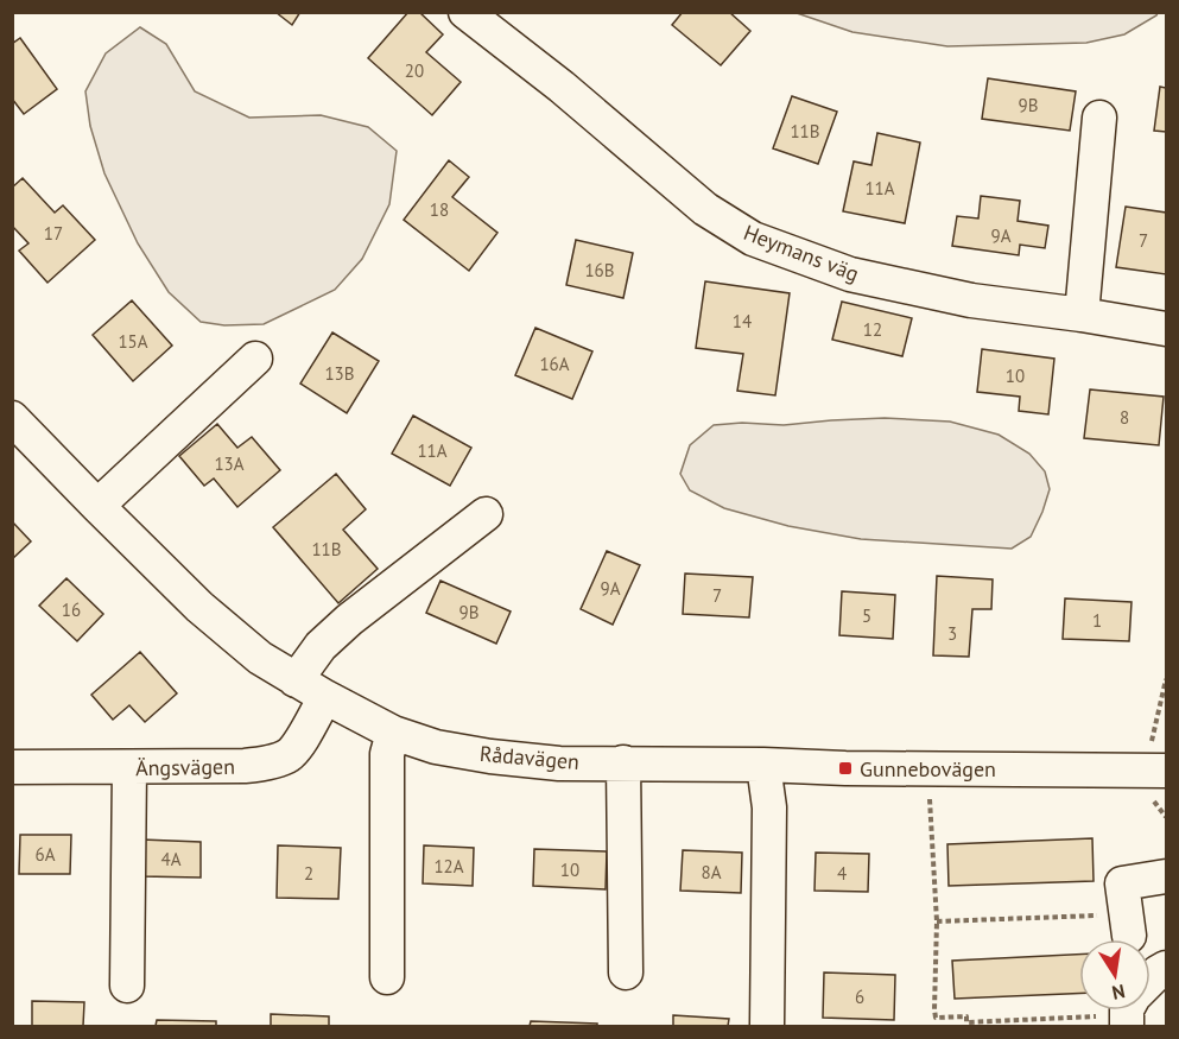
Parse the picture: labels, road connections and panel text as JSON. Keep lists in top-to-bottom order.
{
  "streets": {
    "street": ["Heymans väg", "Rådavägen", "Ängsvägen"]
  },
  "crossings": [
    ["Rådavägen", "Ängsvägen"]
  ],
  "places": {
    "transit": ["Gunnebovägen"]
  },
  "house_numbers": [
    "20",
    "9B",
    "11B",
    "11A",
    "18",
    "17",
    "9A",
    "7",
    "16B",
    "14",
    "12",
    "15A",
    "16A",
    "13B",
    "10",
    "8",
    "11A",
    "13A",
    "11B",
    "9A",
    "7",
    "16",
    "9B",
    "5",
    "1",
    "3",
    "6A",
    "4A",
    "12A",
    "10",
    "8A",
    "2",
    "4",
    "6"
  ],
  "north": "bottom"
}
